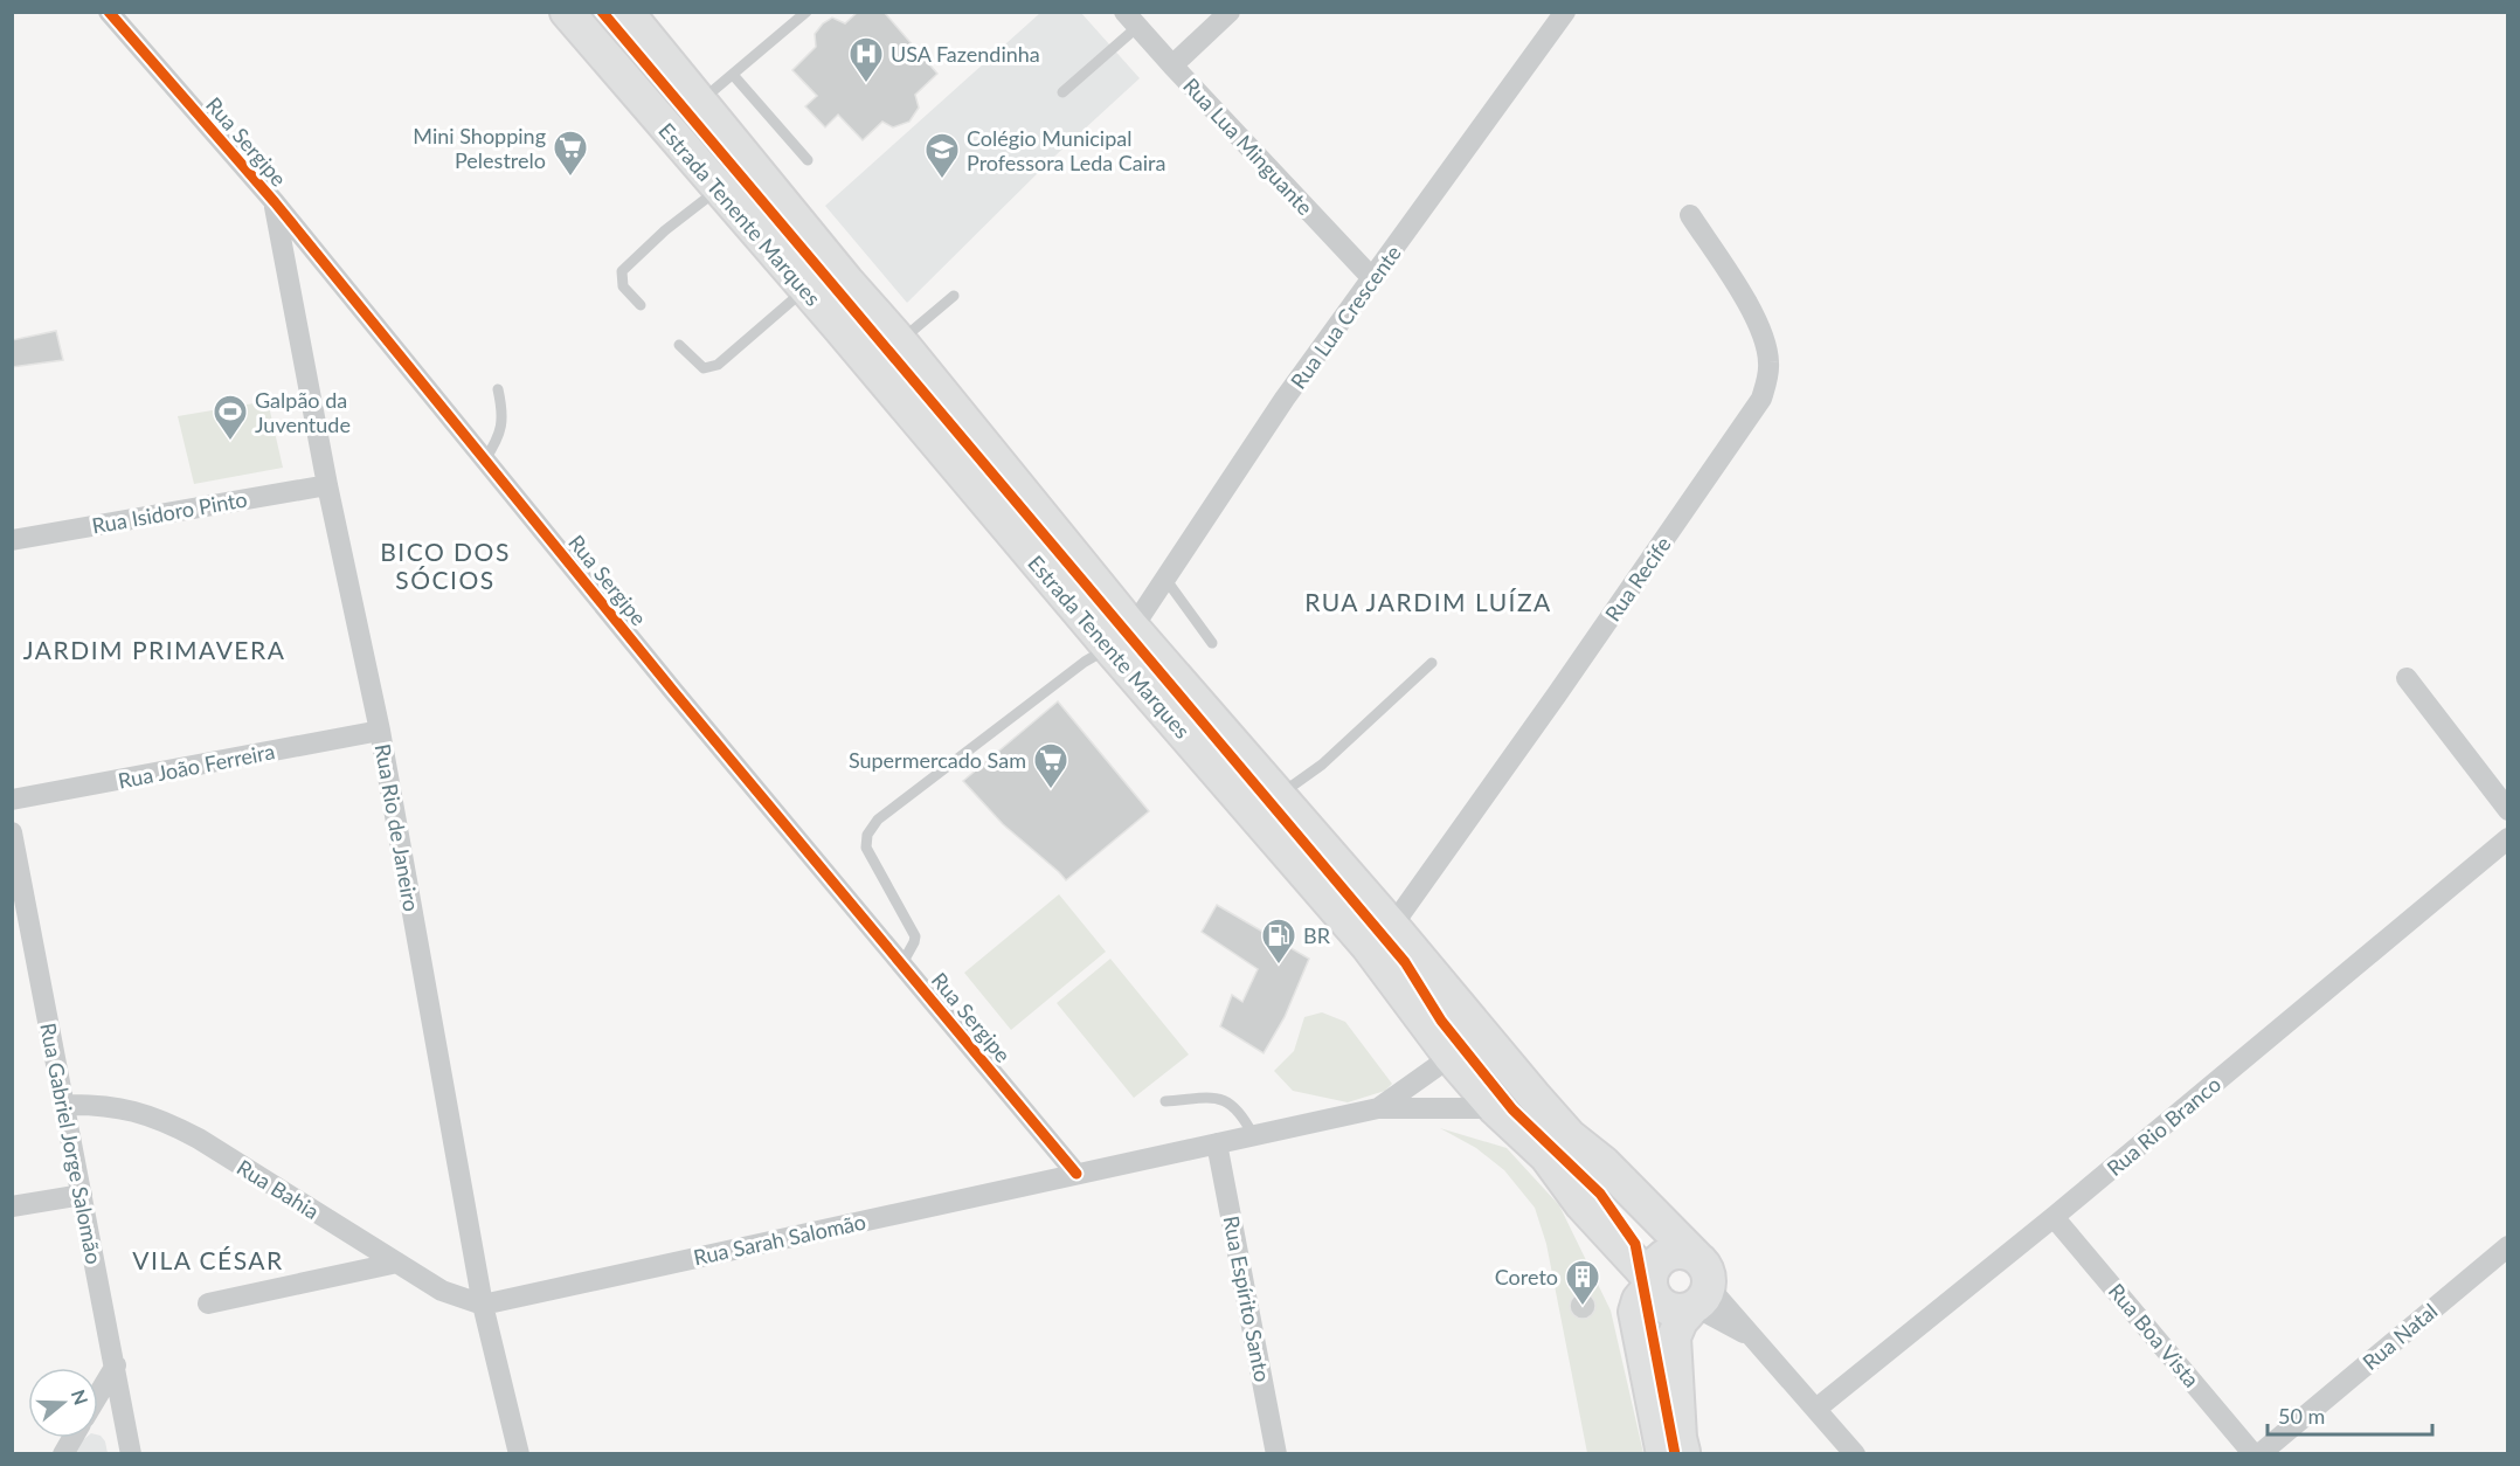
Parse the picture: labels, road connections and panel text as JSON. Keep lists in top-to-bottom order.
{
  "streets": {
    "main road": ["Estrada Tenente Marques"],
    "street": [
      "Rua Sergipe",
      "Rua Lua Minguante",
      "Rua Lua Crescente",
      "Rua Isidoro Pinto",
      "Rua Recife",
      "Rua João Ferreira",
      "Rua Rio de Janeiro",
      "Rua Rio Branco",
      "Rua Gabriel Jorge Salomão",
      "Rua Bahia",
      "Rua Sarah Salomão",
      "Rua Espírito Santo",
      "Rua Boa Vista",
      "Rua Natal"
    ]
  },
  "crossings": [
    ["Rua Sergipe", "Rua Rio de Janeiro"],
    ["Rua Sergipe", "Rua Sarah Salomão"],
    ["Rua Lua Minguante", "Rua Lua Crescente"],
    ["Estrada Tenente Marques", "Rua Lua Crescente"],
    ["Estrada Tenente Marques", "Rua Recife"],
    ["Rua Isidoro Pinto", "Rua Rio de Janeiro"],
    ["Rua João Ferreira", "Rua Rio de Janeiro"],
    ["Rua Rio de Janeiro", "Rua Bahia"],
    ["Rua Rio de Janeiro", "Rua Sarah Salomão"],
    ["Rua Rio Branco", "Rua Boa Vista"],
    ["Rua Gabriel Jorge Salomão", "Rua Bahia"],
    ["Rua Bahia", "Rua Sarah Salomão"]
  ],
  "districts": [
    "BICO DOS SÓCIOS",
    "RUA JARDIM LUÍZA",
    "JARDIM PRIMAVERA",
    "VILA CÉSAR"
  ],
  "places": {
    "hospital": ["USA Fazendinha"],
    "supermarket": ["Mini Shopping Pelestrelo", "Supermercado Sam"],
    "school or university": ["Colégio Municipal Professora Leda Caira"],
    "sports": ["Galpão da Juventude"],
    "fuel station": ["BR"],
    "building": ["Coreto"]
  },
  "scale_bar": "50 m",
  "north": "right"
}
